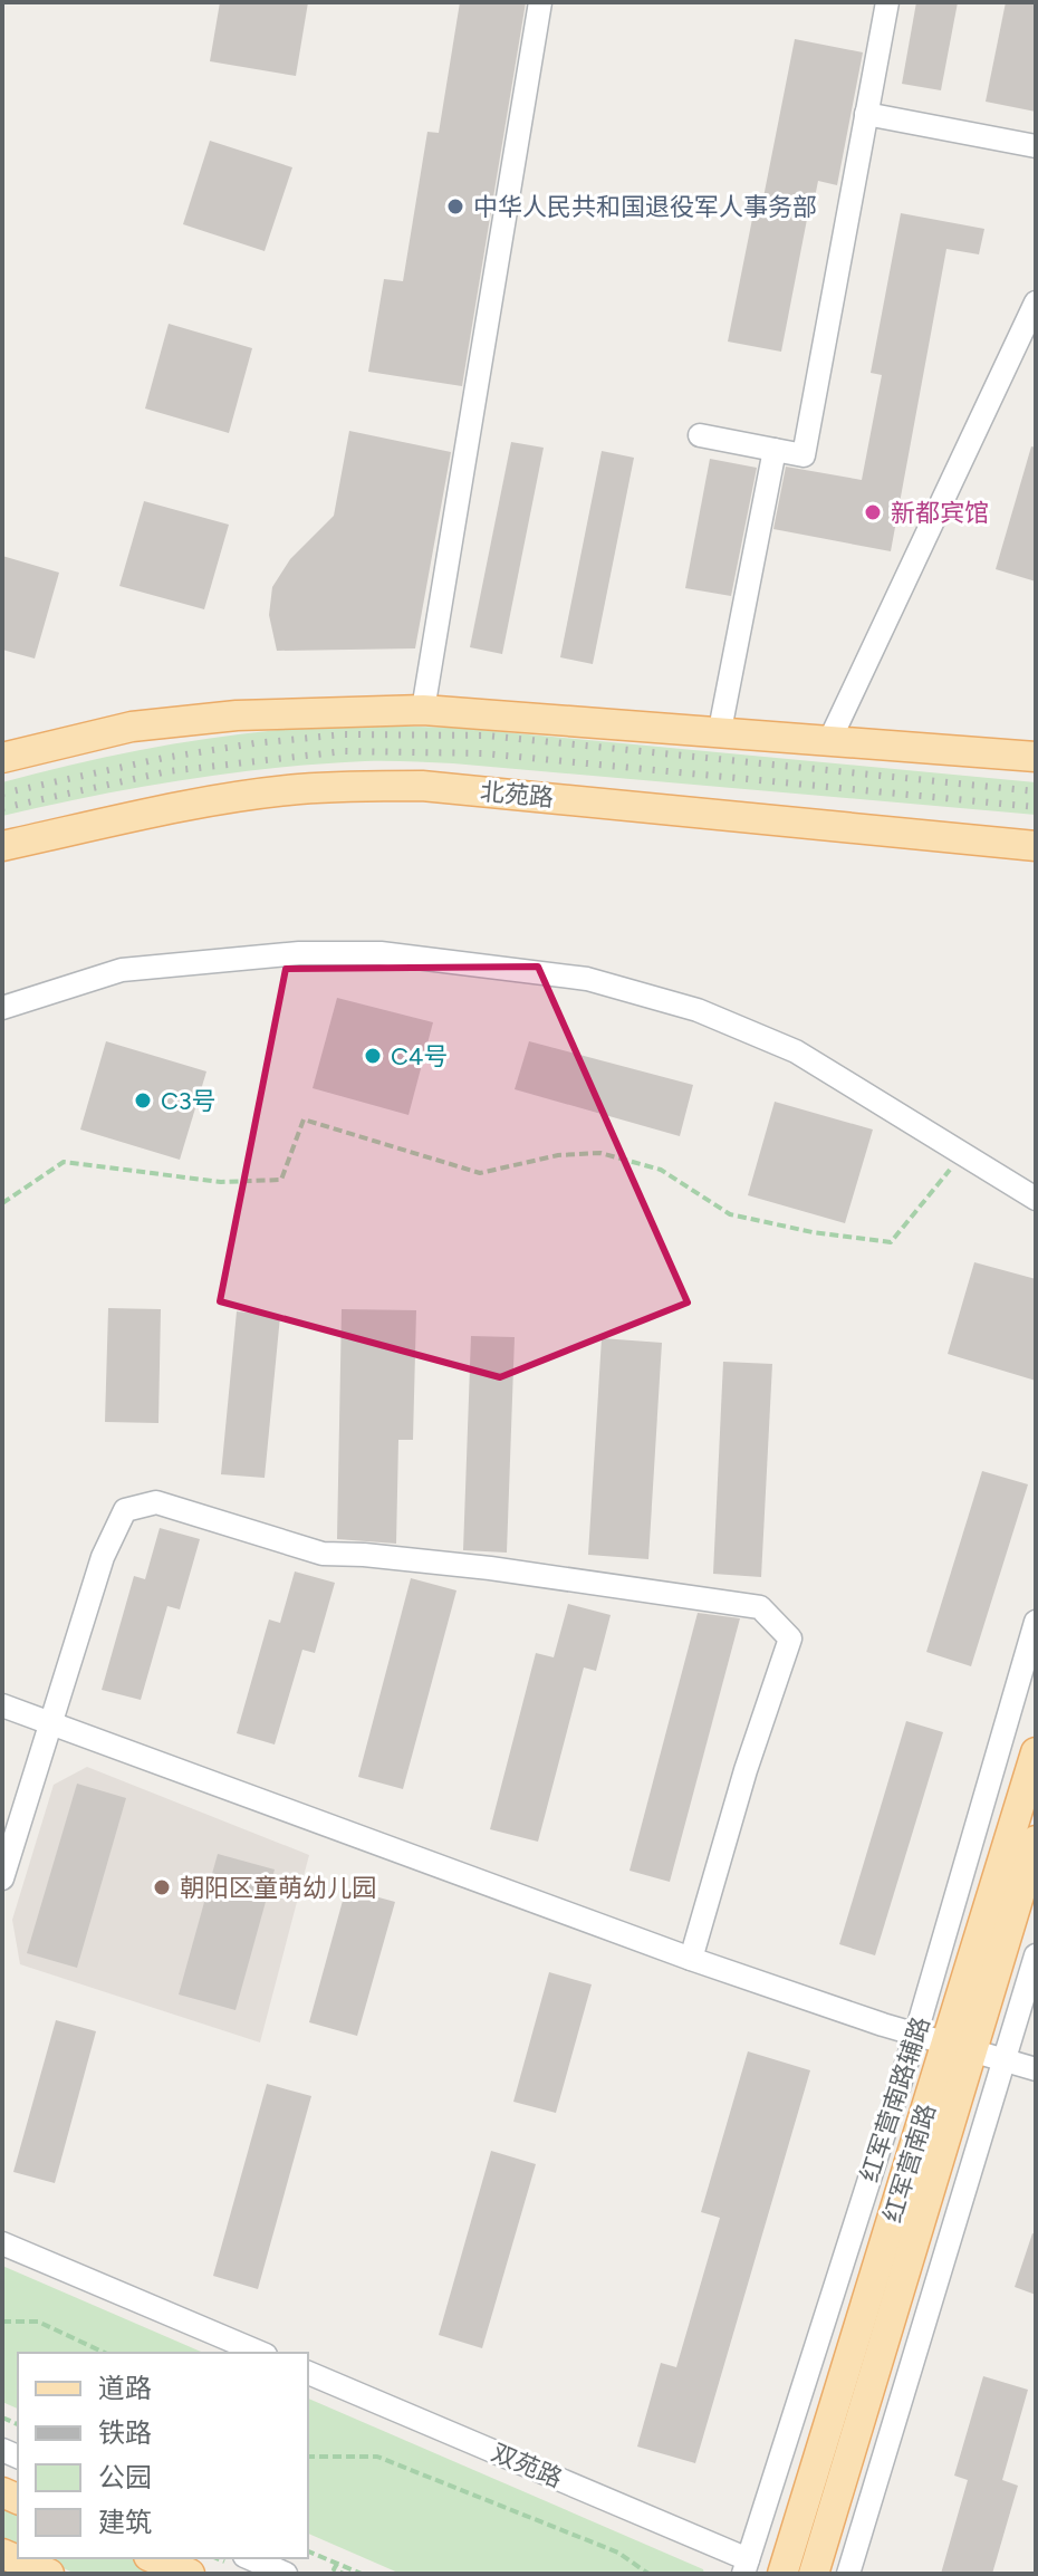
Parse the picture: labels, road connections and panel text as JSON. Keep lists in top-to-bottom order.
{
  "streets": {
    "main road": ["北苑路", "红军营南路"],
    "street": ["红军营南路辅路", "双苑路"]
  },
  "crossings": [
    ["红军营南路辅路", "双苑路"]
  ],
  "places": [
    "中华人民共和国退役军人事务部",
    "新都宾馆",
    "C4号",
    "C3号",
    "朝阳区童萌幼儿园"
  ],
  "legend": [
    "道路",
    "铁路",
    "公园",
    "建筑"
  ]
}
